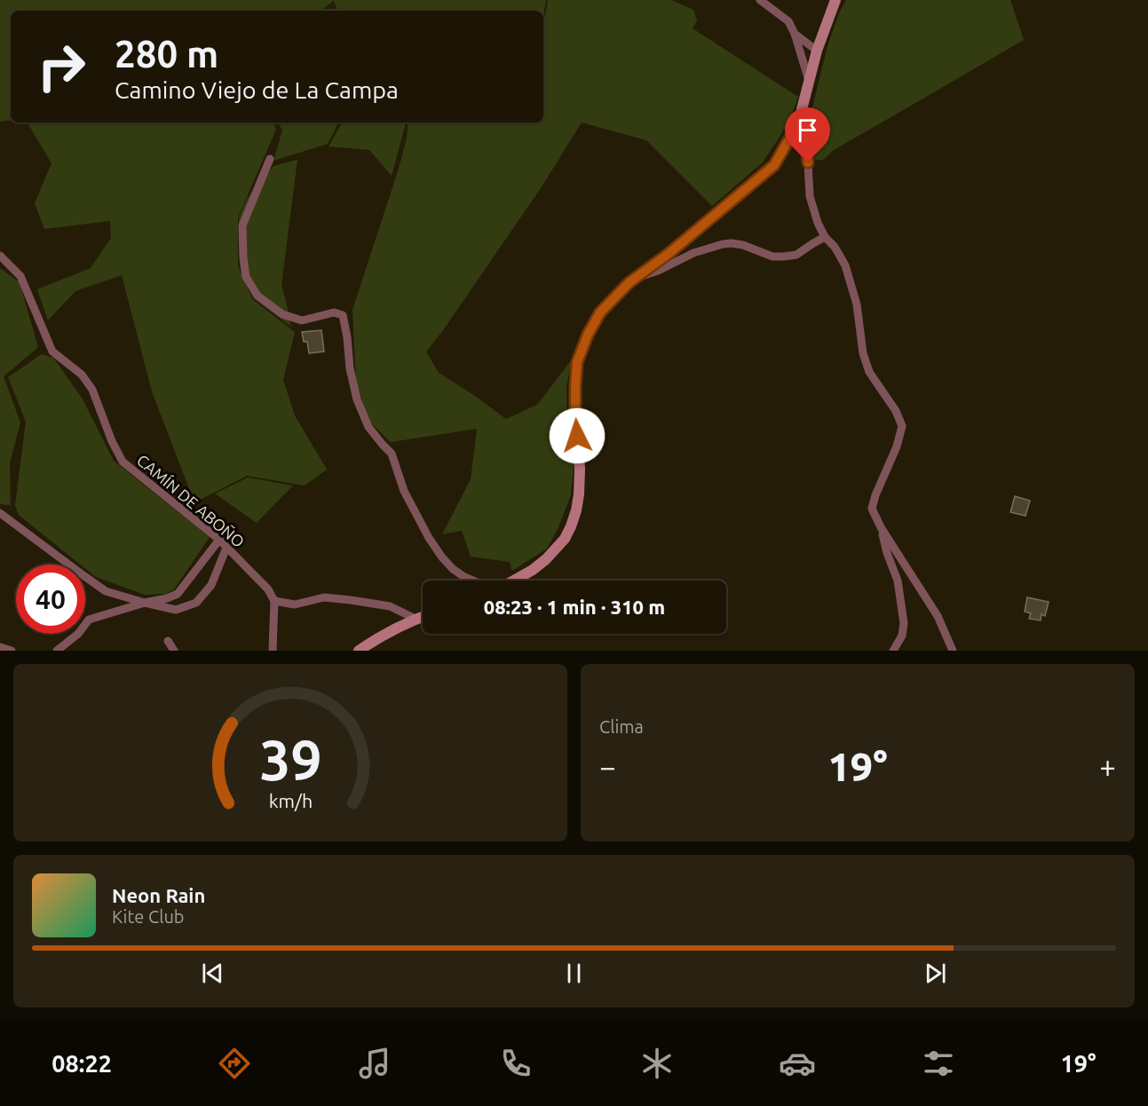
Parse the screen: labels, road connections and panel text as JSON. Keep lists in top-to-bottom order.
{
  "streets": {
    "street": ["CAMÍN DE ABOÑO"]
  },
  "page": {
    "turn": ["280 m", "Camino Viejo de La Campa"],
    "limit": "40",
    "trip": "08:23 · 1 min · 310 m",
    "tile": "Clima",
    "heat": ["−", "19°", "+"],
    "song": ["Neon Rain", "Kite Club"],
    "tabs": ["08:22", "19°"],
    "gauge": ["39", "km/h"]
  }
}
